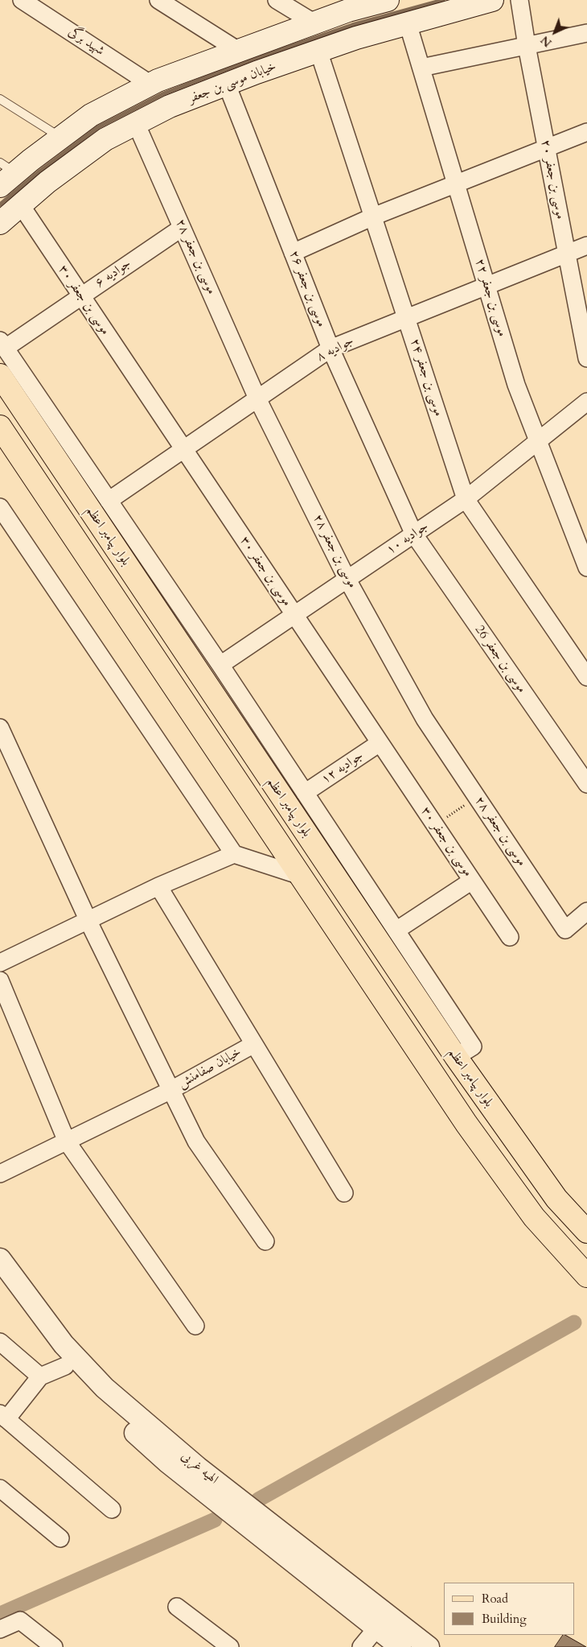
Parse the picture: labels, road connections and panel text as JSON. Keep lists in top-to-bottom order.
{
  "streets": {
    "main road": ["خیابان موسی بن جعفر", "بلوار پیامبر اعظم"],
    "street": [
      "شهید برگی",
      "موسی بن جعفر ۲۰",
      "موسی بن جعفر ۲۸",
      "جوادیه ۶",
      "موسی بن جعفر ۲۶",
      "موسی بن جعفر ۲۲",
      "موسی بن جعفر ۳۰",
      "جوادیه ۸",
      "موسی بن جعفر ۲۴",
      "جوادیه ۱۰",
      "موسی بن جعفر 26",
      "جوادیه ۱۲",
      "خیابان صفامنش",
      "الهیه غربی"
    ]
  },
  "crossings": [
    ["خیابان موسی بن جعفر", "موسی بن جعفر ۲۸"],
    ["خیابان موسی بن جعفر", "موسی بن جعفر ۲۶"],
    ["خیابان موسی بن جعفر", "موسی بن جعفر ۲۲"],
    ["خیابان موسی بن جعفر", "موسی بن جعفر ۳۰"],
    ["خیابان موسی بن جعفر", "موسی بن جعفر ۲۴"],
    ["موسی بن جعفر ۲۰", "جوادیه ۸"],
    ["موسی بن جعفر ۲۸", "جوادیه ۶"],
    ["موسی بن جعفر ۲۸", "جوادیه ۸"],
    ["موسی بن جعفر ۲۸", "جوادیه ۱۰"],
    ["جوادیه ۶", "موسی بن جعفر ۳۰"],
    ["موسی بن جعفر ۲۶", "جوادیه ۸"],
    ["موسی بن جعفر ۲۶", "جوادیه ۱۰"],
    ["موسی بن جعفر ۲۶", "موسی بن جعفر 26"],
    ["موسی بن جعفر ۲۲", "جوادیه ۸"],
    ["موسی بن جعفر ۲۲", "جوادیه ۱۰"],
    ["موسی بن جعفر ۳۰", "جوادیه ۸"],
    ["موسی بن جعفر ۳۰", "جوادیه ۱۰"],
    ["موسی بن جعفر ۳۰", "جوادیه ۱۲"],
    ["جوادیه ۸", "موسی بن جعفر ۲۴"],
    ["موسی بن جعفر ۲۴", "جوادیه ۱۰"],
    ["جوادیه ۱۰", "موسی بن جعفر 26"]
  ],
  "legend": ["Road", "Building"],
  "north": "bottom left"
}
